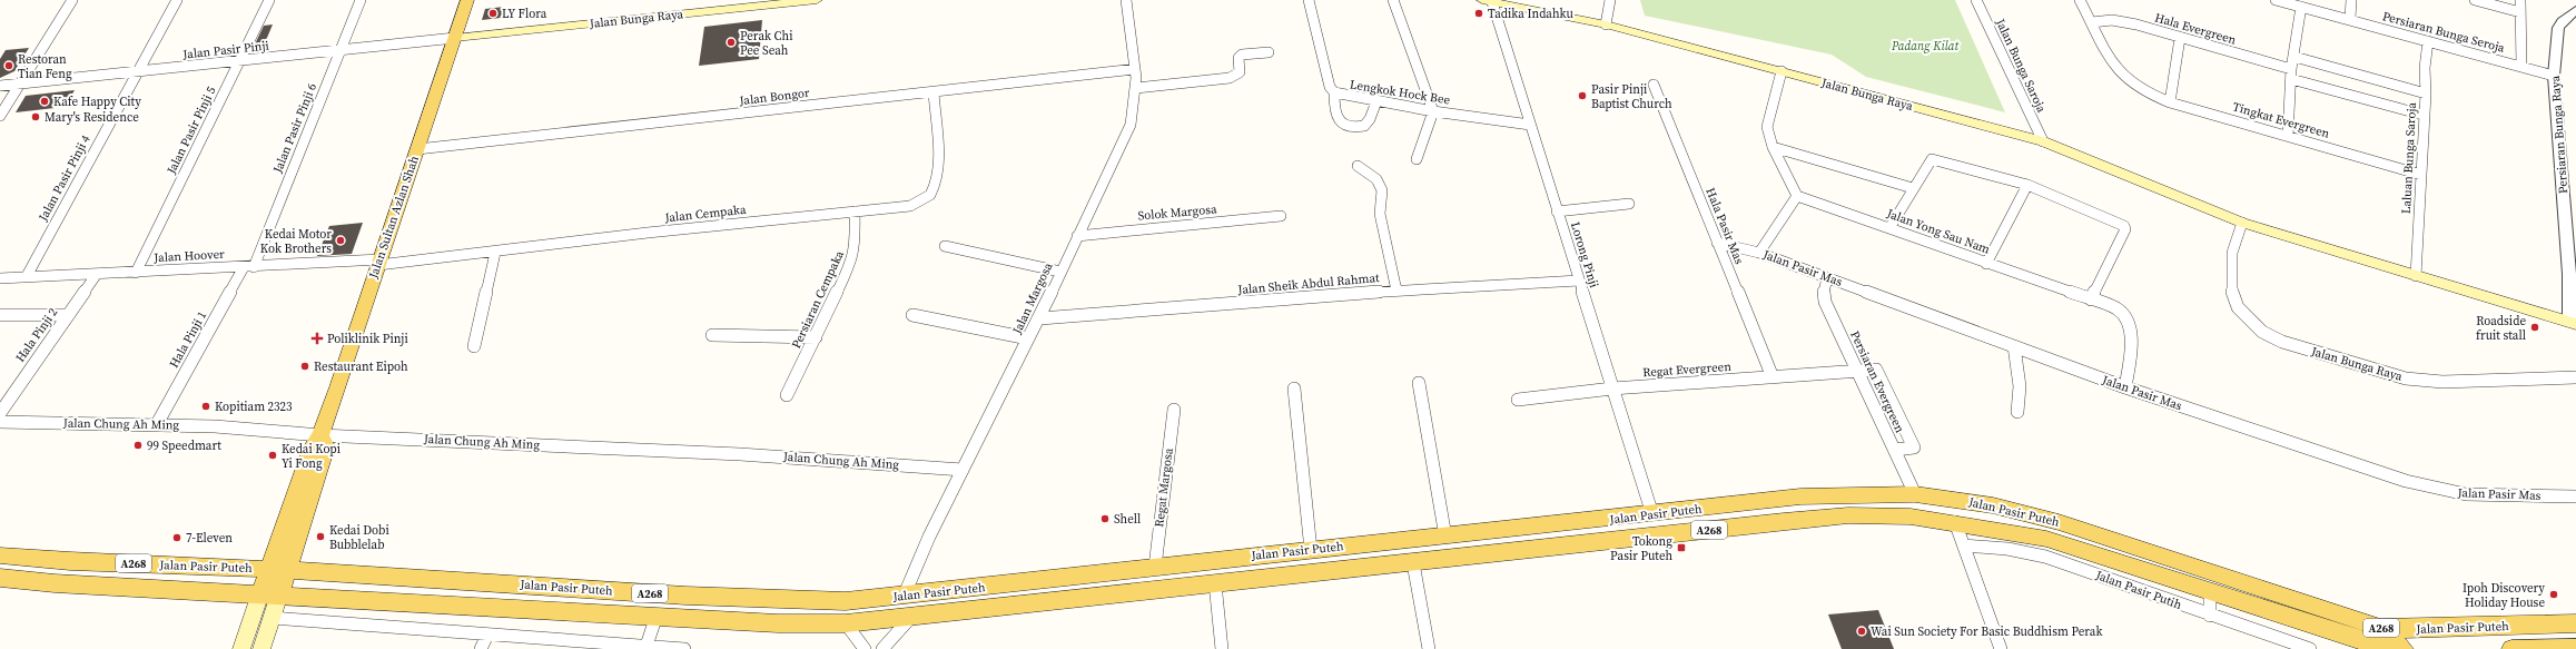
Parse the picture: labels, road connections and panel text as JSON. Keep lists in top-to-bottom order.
{
  "streets": {
    "main road": [
      "Jalan Bunga Raya",
      "Jalan Sultan Azlan Shah",
      "Jalan Pasir Puteh",
      "A268"
    ],
    "street": [
      "Hala Evergreen",
      "Persiaran Bunga Seroja",
      "Jalan Pasir Pinji",
      "Jalan Bunga Saroja",
      "Lengkok Hock Bee",
      "Jalan Bongor",
      "Tingkat Evergreen",
      "Jalan Pasir Pinji 6",
      "Jalan Pasir Pinji 5",
      "Persiaran Bunga Raya",
      "Laluan Bunga Saroja",
      "Jalan Pasir Pinji 4",
      "Solok Margosa",
      "Jalan Cempaka",
      "Hala Pasir Mas",
      "Jalan Yong Sau Nam",
      "Lorong Pinji",
      "Jalan Hoover",
      "Jalan Pasir Mas",
      "Jalan Sheik Abdul Rahmat",
      "Jalan Margosa",
      "Persiaran Cempaka",
      "Hala Pinji 2",
      "Hala Pinji 1",
      "Regat Evergreen",
      "Persiaran Evergreen",
      "Jalan Chung Ah Ming",
      "Regat Margosa",
      "Jalan Pasir Putih"
    ]
  },
  "crossings": [
    ["Jalan Bunga Raya", "Jalan Pasir Pinji"],
    ["Jalan Bunga Raya", "Jalan Bunga Saroja"],
    ["Jalan Bunga Raya", "Persiaran Bunga Raya"],
    ["Jalan Bunga Raya", "Laluan Bunga Saroja"],
    ["Jalan Bunga Raya", "Jalan Sultan Azlan Shah"],
    ["Jalan Bunga Raya", "Lorong Pinji"],
    ["Hala Evergreen", "Tingkat Evergreen"],
    ["Persiaran Bunga Seroja", "Persiaran Bunga Raya"],
    ["Persiaran Bunga Seroja", "Laluan Bunga Saroja"],
    ["Jalan Pasir Pinji", "Jalan Pasir Pinji 6"],
    ["Jalan Pasir Pinji", "Jalan Pasir Pinji 5"],
    ["Jalan Pasir Pinji", "Jalan Pasir Pinji 4"],
    ["Jalan Pasir Pinji", "Jalan Sultan Azlan Shah"],
    ["Lengkok Hock Bee", "Lorong Pinji"],
    ["Jalan Bongor", "Jalan Cempaka"],
    ["Jalan Bongor", "Jalan Sultan Azlan Shah"],
    ["Jalan Bongor", "Jalan Margosa"],
    ["Tingkat Evergreen", "Laluan Bunga Saroja"],
    ["Jalan Pasir Pinji 6", "Jalan Hoover"],
    ["Jalan Pasir Pinji 6", "Hala Pinji 1"],
    ["Jalan Pasir Pinji 5", "Jalan Hoover"],
    ["Jalan Pasir Pinji 4", "Jalan Hoover"],
    ["Solok Margosa", "Jalan Margosa"],
    ["Jalan Cempaka", "Jalan Sultan Azlan Shah"],
    ["Jalan Cempaka", "Jalan Hoover"],
    ["Jalan Cempaka", "Persiaran Cempaka"],
    ["Jalan Sultan Azlan Shah", "Jalan Hoover"],
    ["Jalan Sultan Azlan Shah", "Jalan Chung Ah Ming"],
    ["Jalan Sultan Azlan Shah", "Jalan Pasir Puteh"],
    ["Hala Pasir Mas", "Jalan Pasir Mas"],
    ["Hala Pasir Mas", "Regat Evergreen"],
    ["Jalan Yong Sau Nam", "Jalan Pasir Mas"],
    ["Lorong Pinji", "Jalan Sheik Abdul Rahmat"],
    ["Lorong Pinji", "Regat Evergreen"],
    ["Lorong Pinji", "Jalan Pasir Puteh"],
    ["Jalan Hoover", "Hala Pinji 2"],
    ["Jalan Hoover", "Hala Pinji 1"],
    ["Jalan Pasir Mas", "Persiaran Evergreen"],
    ["Jalan Sheik Abdul Rahmat", "Jalan Margosa"],
    ["Jalan Margosa", "Jalan Chung Ah Ming"],
    ["Jalan Margosa", "Jalan Pasir Puteh"],
    ["Hala Pinji 1", "Jalan Chung Ah Ming"],
    ["Regat Evergreen", "Persiaran Evergreen"],
    ["Persiaran Evergreen", "Jalan Pasir Puteh"],
    ["Regat Margosa", "Jalan Pasir Puteh"]
  ],
  "parks": ["Padang Kilat"],
  "places": {
    "other": [
      "LY Flora",
      "Tadika Indahku",
      "Perak Chi Pee Seah",
      "Restoran Tian Feng",
      "Pasir Pinji Baptist Church",
      "Kafe Happy City",
      "Mary's Residence",
      "Kedai Motor Kok Brothers",
      "Roadside fruit stall",
      "Restaurant Eipoh",
      "Kopitiam 2323",
      "99 Speedmart",
      "Kedai Kopi Yi Fong",
      "Shell",
      "Kedai Dobi Bubblelab",
      "7-Eleven",
      "Ipoh Discovery Holiday House",
      "Wai Sun Society For Basic Buddhism Perak"
    ],
    "health": ["Poliklinik Pinji"],
    "transit": ["Tokong Pasir Puteh"]
  }
}
